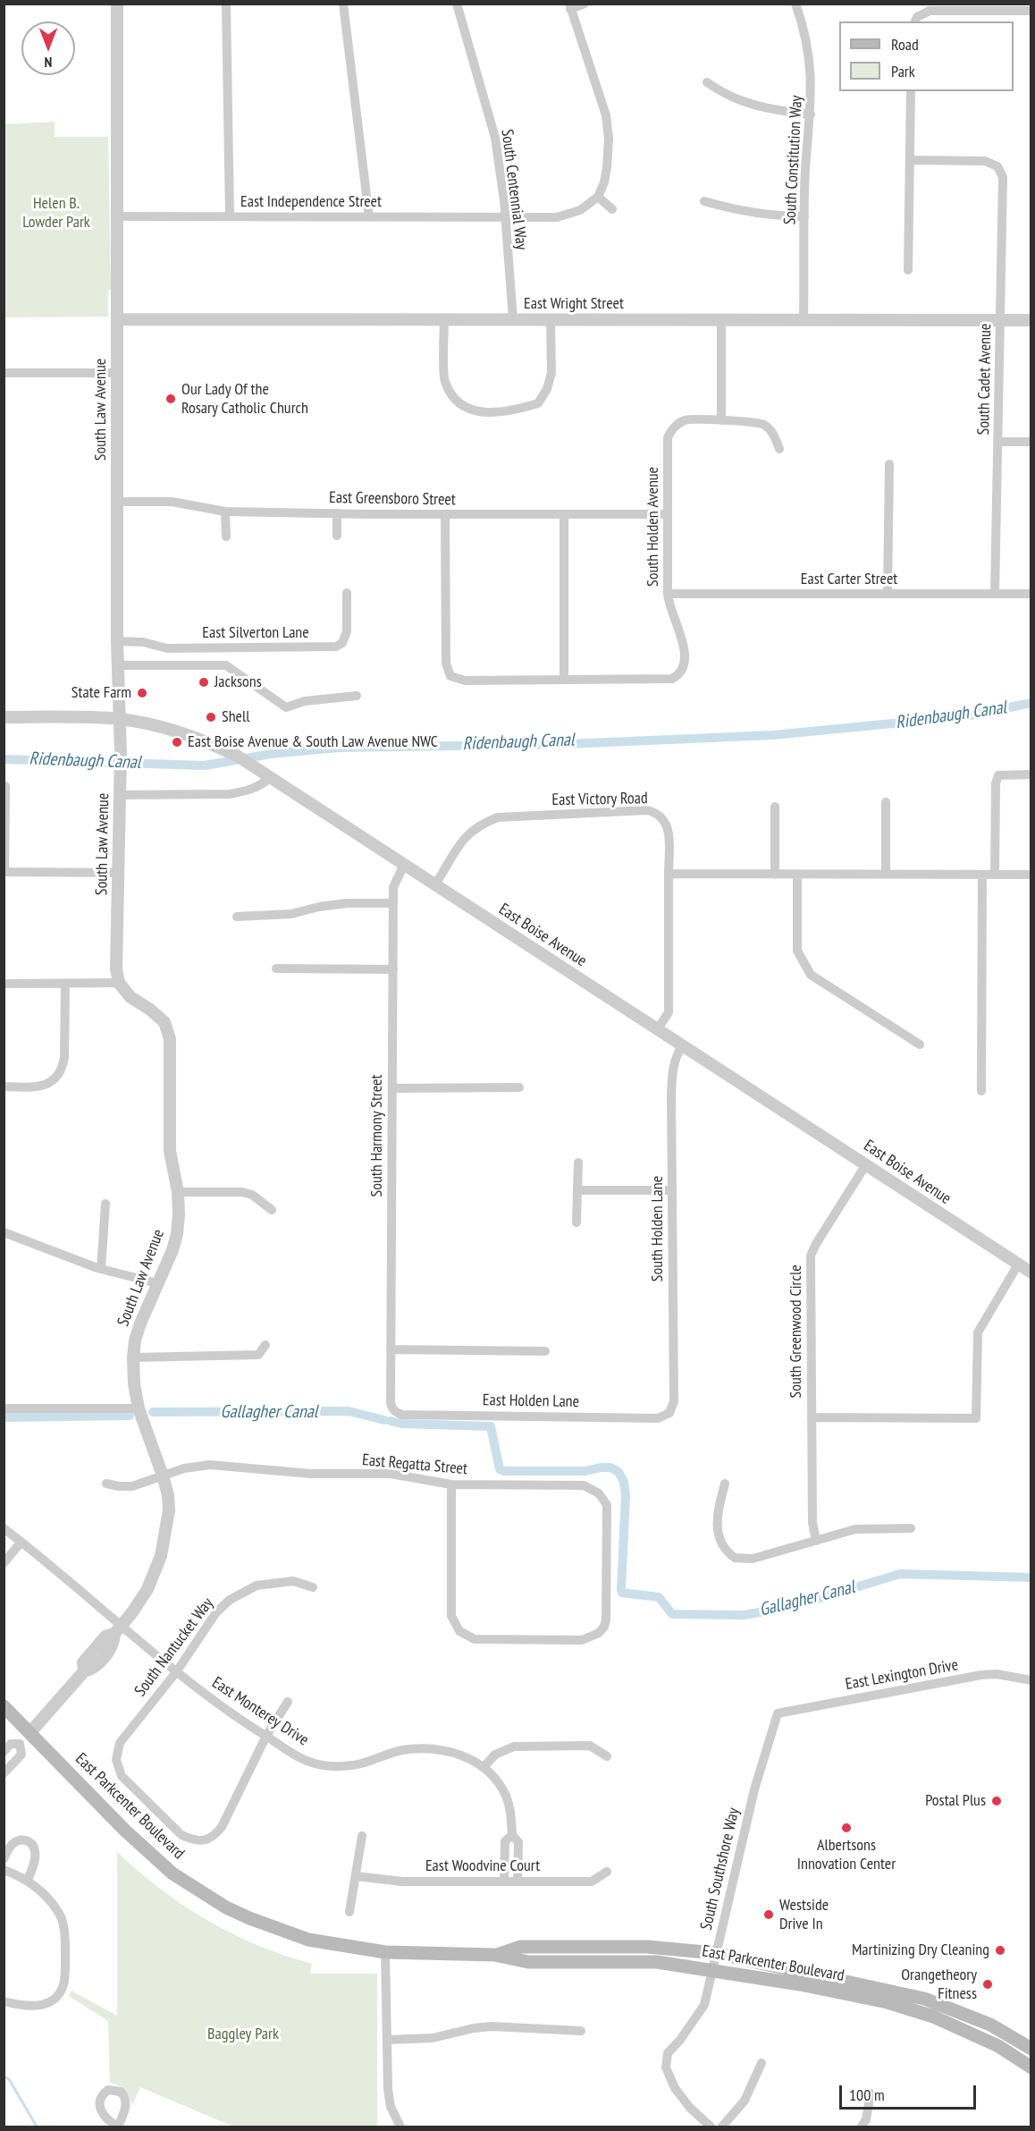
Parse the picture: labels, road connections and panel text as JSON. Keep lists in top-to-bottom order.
{
  "streets": {
    "main road": ["East Parkcenter Boulevard"],
    "street": [
      "South Constitution Way",
      "South Centennial Way",
      "East Independence Street",
      "East Wright Street",
      "South Cadet Avenue",
      "South Law Avenue",
      "East Greensboro Street",
      "South Holden Avenue",
      "East Carter Street",
      "East Silverton Lane",
      "East Victory Road",
      "East Boise Avenue",
      "South Harmony Street",
      "South Holden Lane",
      "South Greenwood Circle",
      "East Holden Lane",
      "East Regatta Street",
      "South Nantucket Way",
      "East Lexington Drive",
      "East Monterey Drive",
      "East Woodvine Court",
      "South Southshore Way"
    ]
  },
  "crossings": [
    ["South Constitution Way", "East Wright Street"],
    ["South Centennial Way", "East Independence Street"],
    ["South Centennial Way", "East Wright Street"],
    ["East Independence Street", "South Law Avenue"],
    ["East Wright Street", "South Cadet Avenue"],
    ["East Wright Street", "South Law Avenue"],
    ["South Cadet Avenue", "East Carter Street"],
    ["South Law Avenue", "East Greensboro Street"],
    ["South Law Avenue", "East Silverton Lane"],
    ["South Law Avenue", "East Boise Avenue"],
    ["South Law Avenue", "East Regatta Street"],
    ["South Law Avenue", "East Monterey Drive"],
    ["South Law Avenue", "East Parkcenter Boulevard"],
    ["East Greensboro Street", "South Holden Avenue"],
    ["South Holden Avenue", "East Carter Street"],
    ["East Victory Road", "East Boise Avenue"],
    ["East Boise Avenue", "South Harmony Street"],
    ["East Boise Avenue", "South Holden Lane"],
    ["East Boise Avenue", "South Greenwood Circle"],
    ["South Harmony Street", "East Holden Lane"],
    ["South Holden Lane", "East Holden Lane"],
    ["South Nantucket Way", "East Monterey Drive"],
    ["East Lexington Drive", "South Southshore Way"],
    ["East Monterey Drive", "East Woodvine Court"],
    ["East Parkcenter Boulevard", "South Southshore Way"]
  ],
  "water": ["Ridenbaugh Canal", "Gallagher Canal"],
  "parks": ["Helen B. Lowder Park", "Baggley Park"],
  "places": [
    "Our Lady Of the Rosary Catholic Church",
    "Jacksons",
    "State Farm",
    "Shell",
    "East Boise Avenue & South Law Avenue NWC",
    "Postal Plus",
    "Albertsons Innovation Center",
    "Westside Drive In",
    "Martinizing Dry Cleaning",
    "Orangetheory Fitness"
  ],
  "legend": ["Road", "Park"],
  "scale_bar": "100 m",
  "north": "bottom"
}
